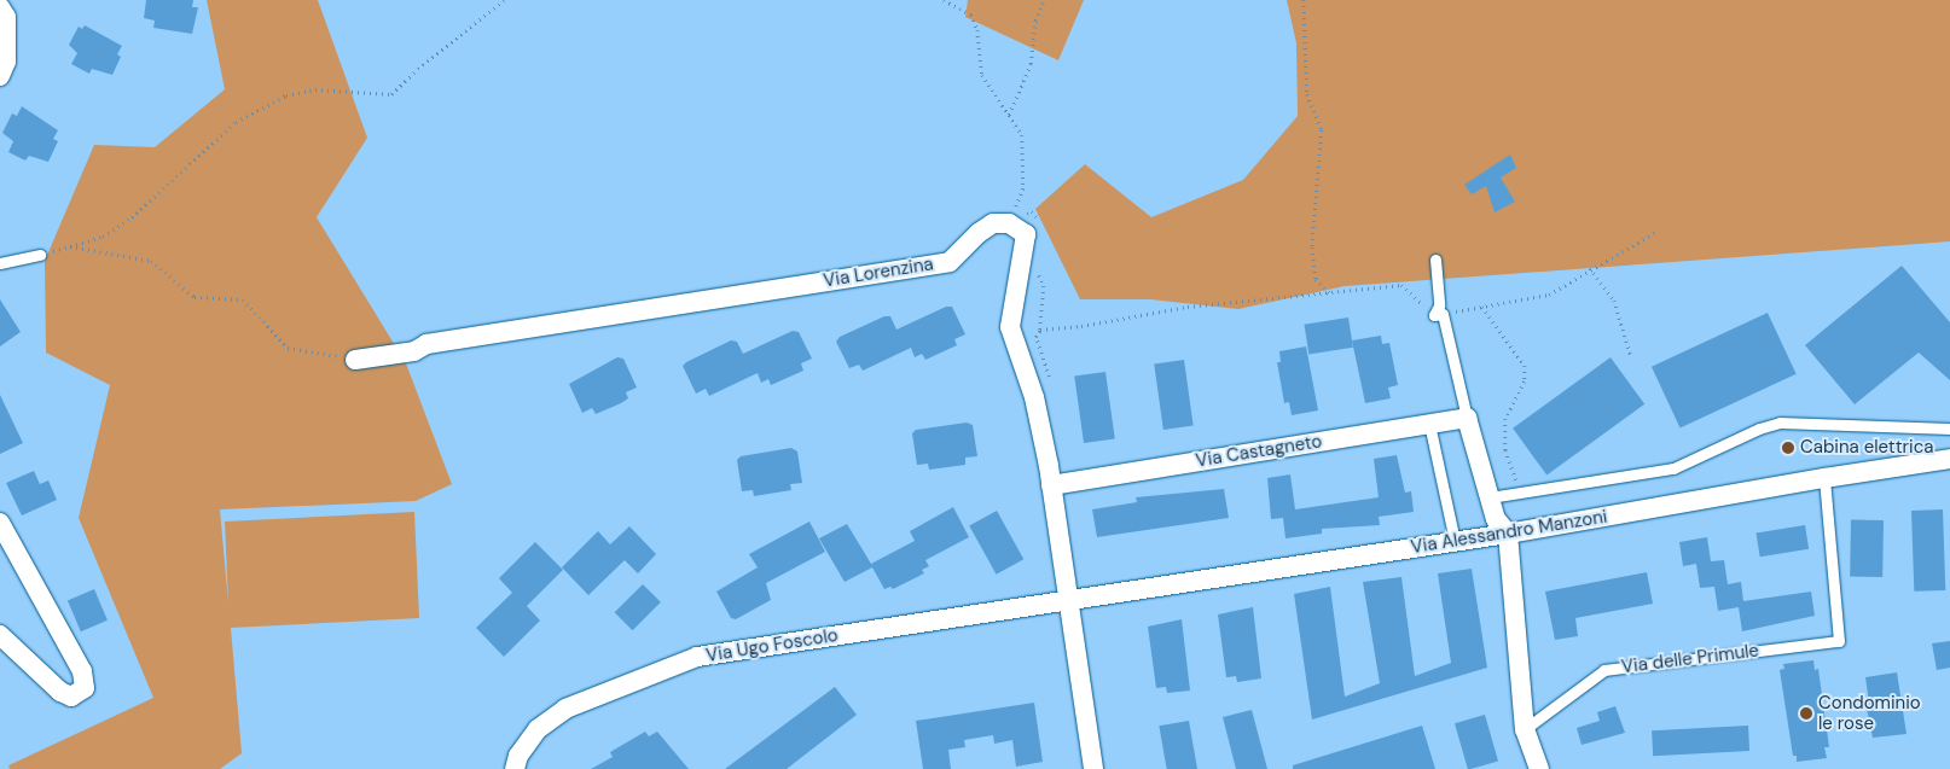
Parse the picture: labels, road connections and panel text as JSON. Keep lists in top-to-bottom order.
{
  "streets": {
    "street": [
      "Via Lorenzina",
      "Via Castagneto",
      "Via Alessandro Manzoni",
      "Via Ugo Foscolo"
    ],
    "lane": ["Via delle Primule"]
  },
  "crossings": [
    ["Via Alessandro Manzoni", "Via Ugo Foscolo"],
    ["Via Alessandro Manzoni", "Via delle Primule"]
  ],
  "places": ["Cabina elettrica", "Condominio le rose"]
}
